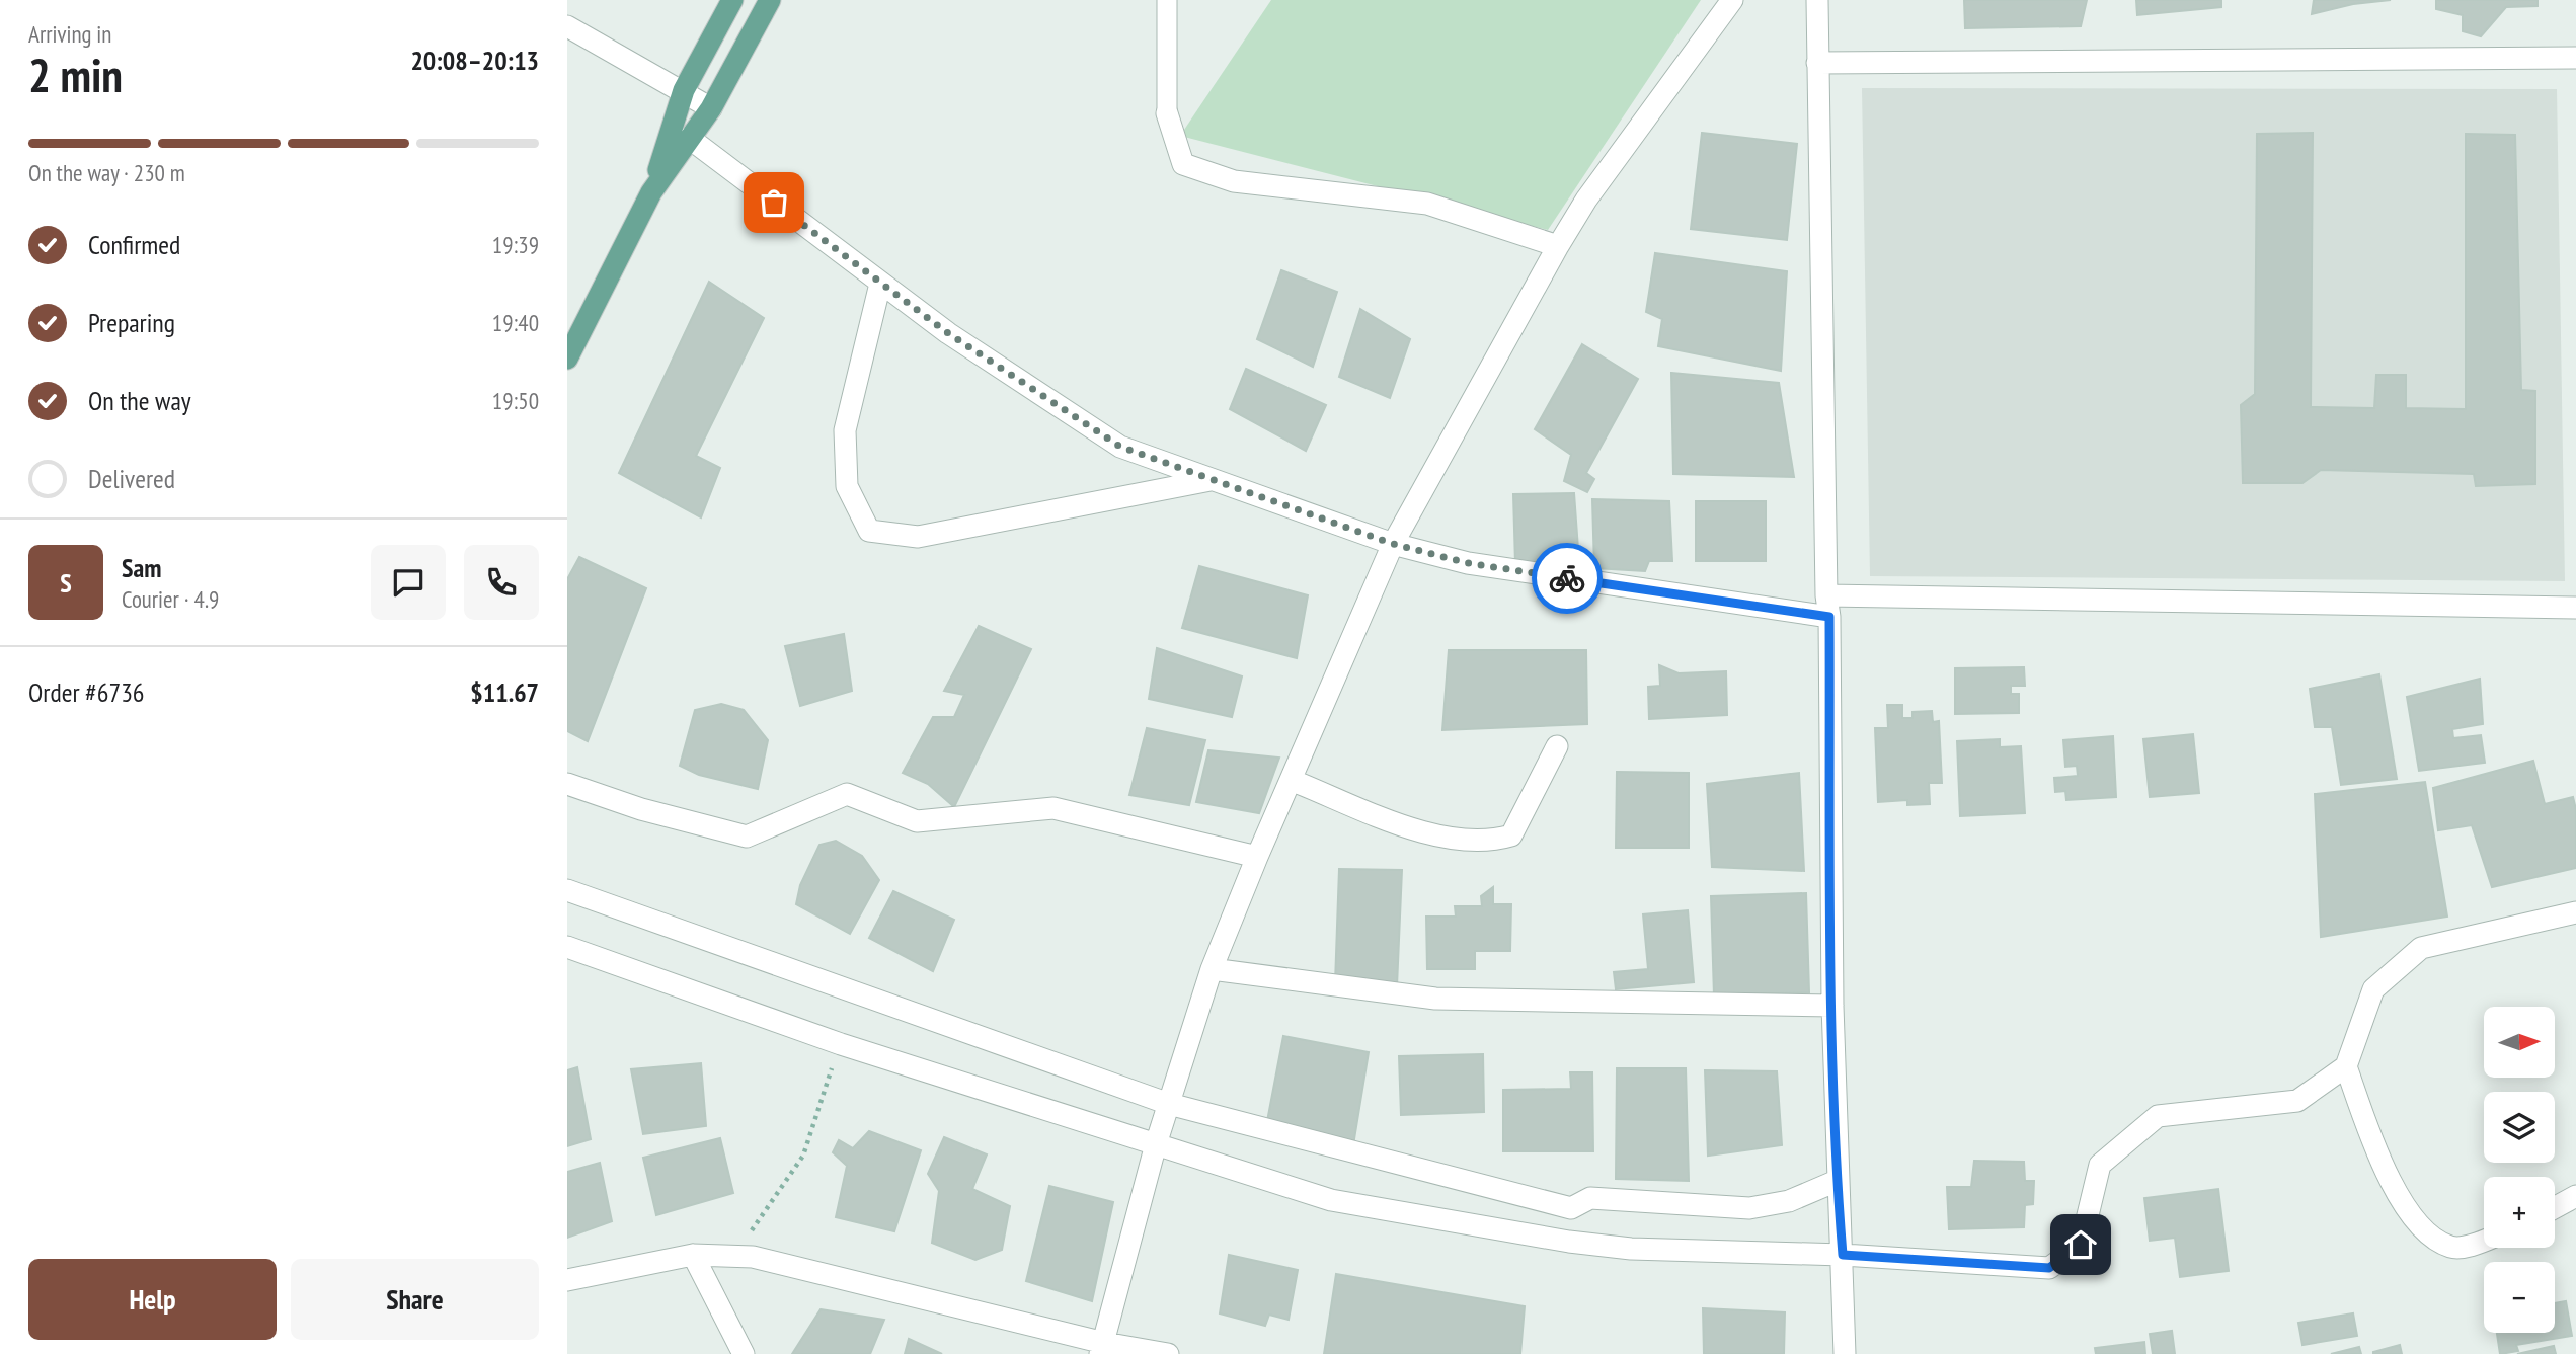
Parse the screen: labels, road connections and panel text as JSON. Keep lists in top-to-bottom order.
{
  "north": "right",
  "page": {
    "heading": ["2 min", "Arriving in", "20:08–20:13"],
    "panel": [
      "Sam",
      "Courier · 4.9",
      "Order #6736",
      "$11.67"
    ],
    "bar": "On the way · 230 m",
    "list": [
      ["Confirmed", "19:39"],
      ["Preparing", "19:40"],
      ["On the way", "19:50"],
      "Delivered"
    ],
    "round": "S",
    "map_buttons": ["+", "−"],
    "buttons": ["Help", "Share"]
  }
}
